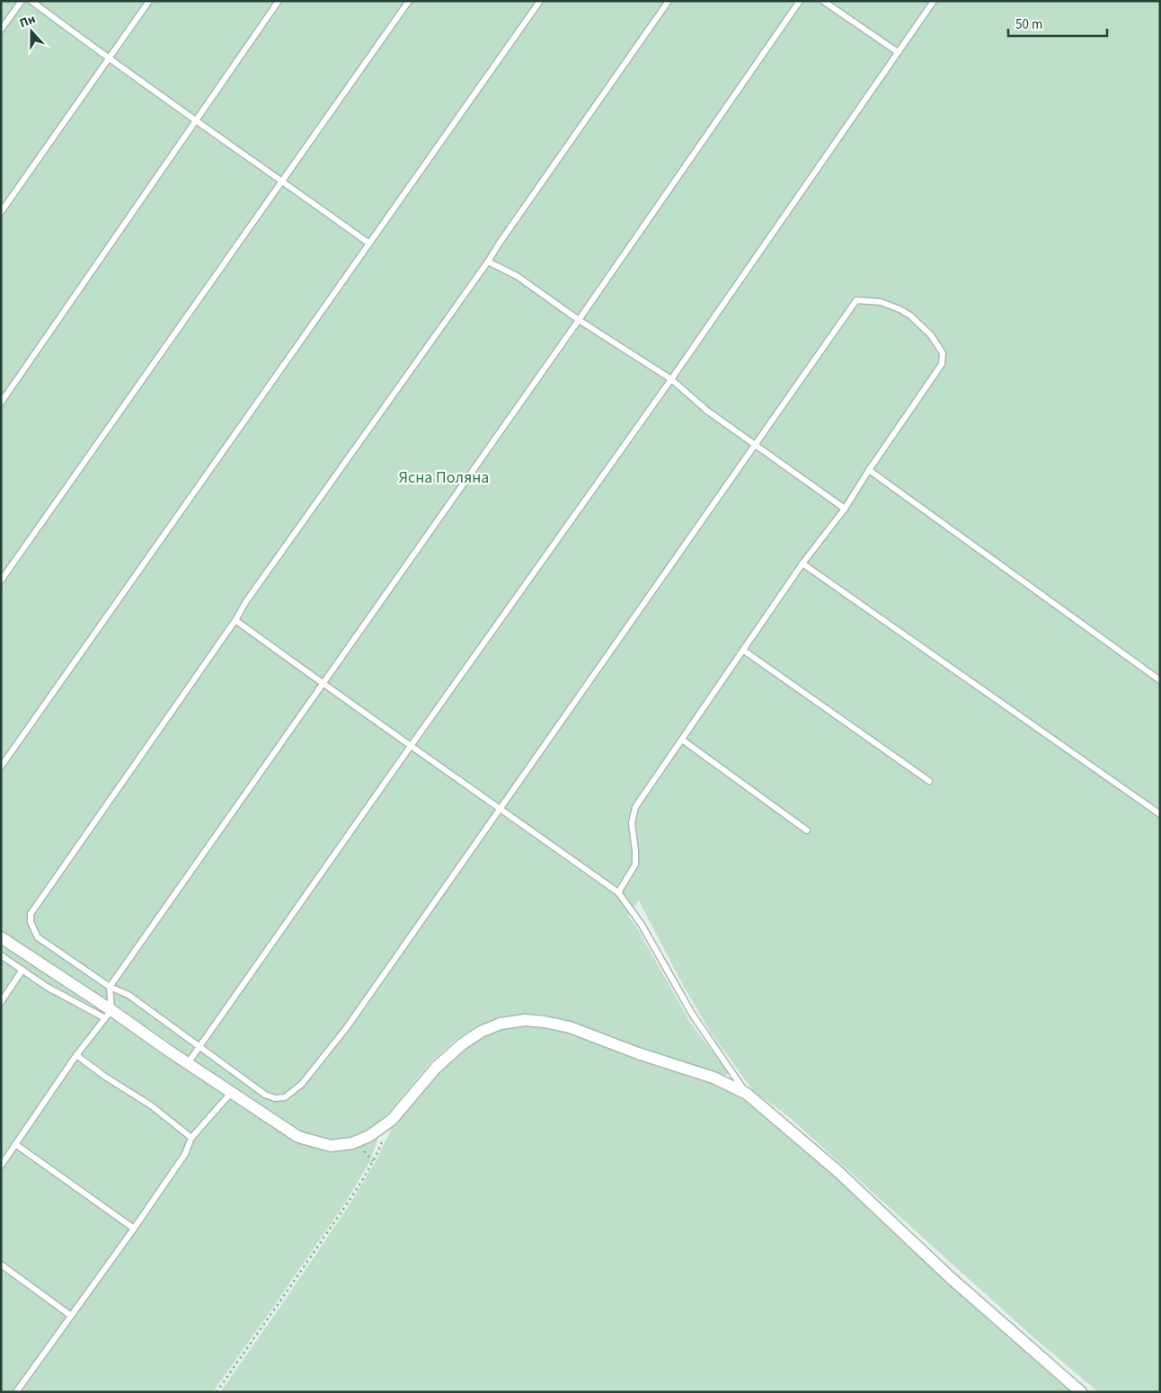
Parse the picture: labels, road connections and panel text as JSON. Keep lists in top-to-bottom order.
{
  "parks": ["Ясна Поляна"],
  "scale_bar": "50 m",
  "north": "top"
}
